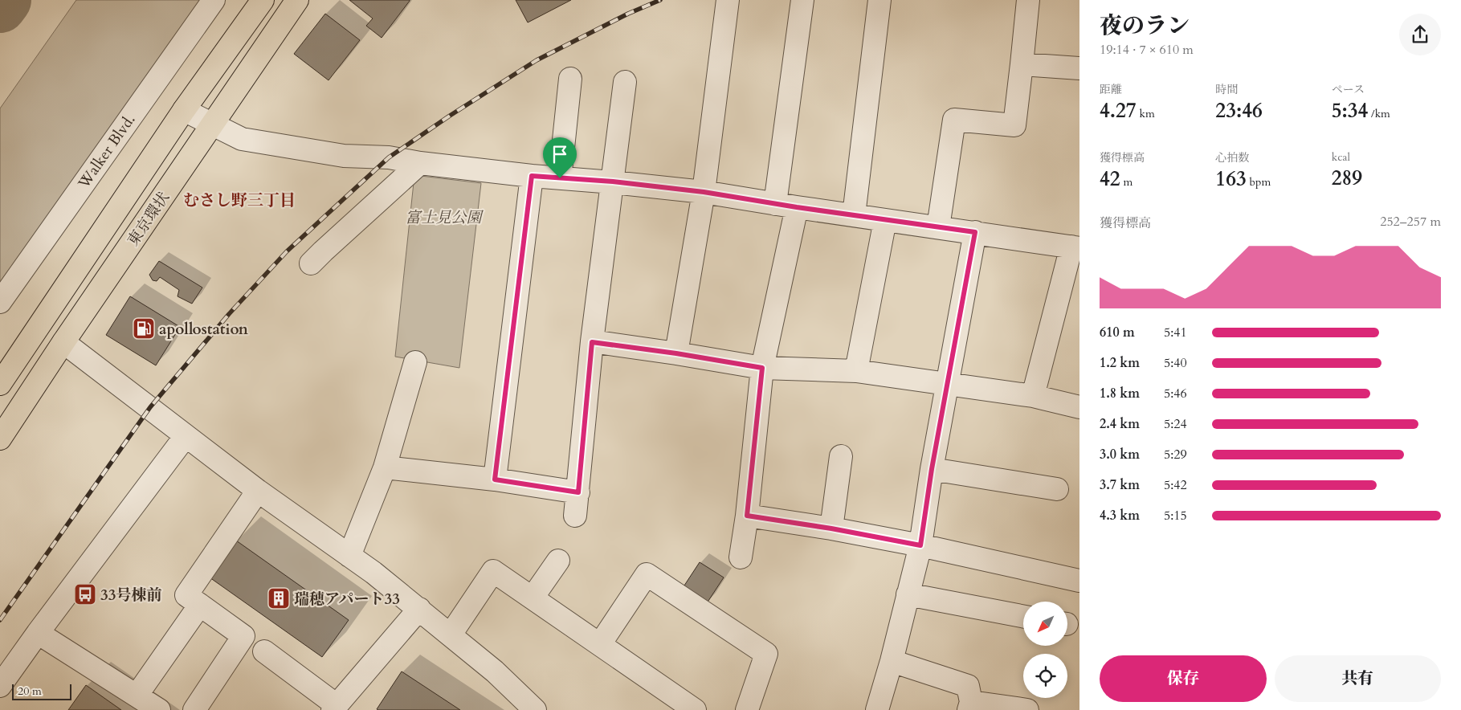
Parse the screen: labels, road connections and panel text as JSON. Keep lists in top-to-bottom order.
{
  "streets": {
    "highway": ["東京環状"],
    "street": ["Walker Blvd."]
  },
  "districts": ["むさし野三丁目"],
  "parks": ["富士見公園"],
  "places": {
    "fuel station": ["apollostation"],
    "bus stop": ["33号棟前"],
    "building": ["瑞穂アパート33"]
  },
  "scale_bar": "20 m",
  "north": "bottom left",
  "page": {
    "heading": ["夜のラン", "19:14 · 7 × 610 m"],
    "stats": [
      ["距離", "4.27 km"],
      ["時間", "23:46"],
      ["ペース", "5:34 /km"],
      ["獲得標高", "42 m"],
      ["心拍数", "163 bpm"],
      ["kcal", "289"]
    ],
    "chart": ["獲得標高", "252–257 m"],
    "list": [
      {
        "name": "610 m",
        "note": "5:41"
      },
      {
        "name": "1.2 km",
        "note": "5:40"
      },
      {
        "name": "1.8 km",
        "note": "5:46"
      },
      {
        "name": "2.4 km",
        "note": "5:24"
      },
      {
        "name": "3.0 km",
        "note": "5:29"
      },
      {
        "name": "3.7 km",
        "note": "5:42"
      },
      {
        "name": "4.3 km",
        "note": "5:15"
      }
    ],
    "buttons": ["保存", "共有"],
    "scale": "20 m"
  }
}
